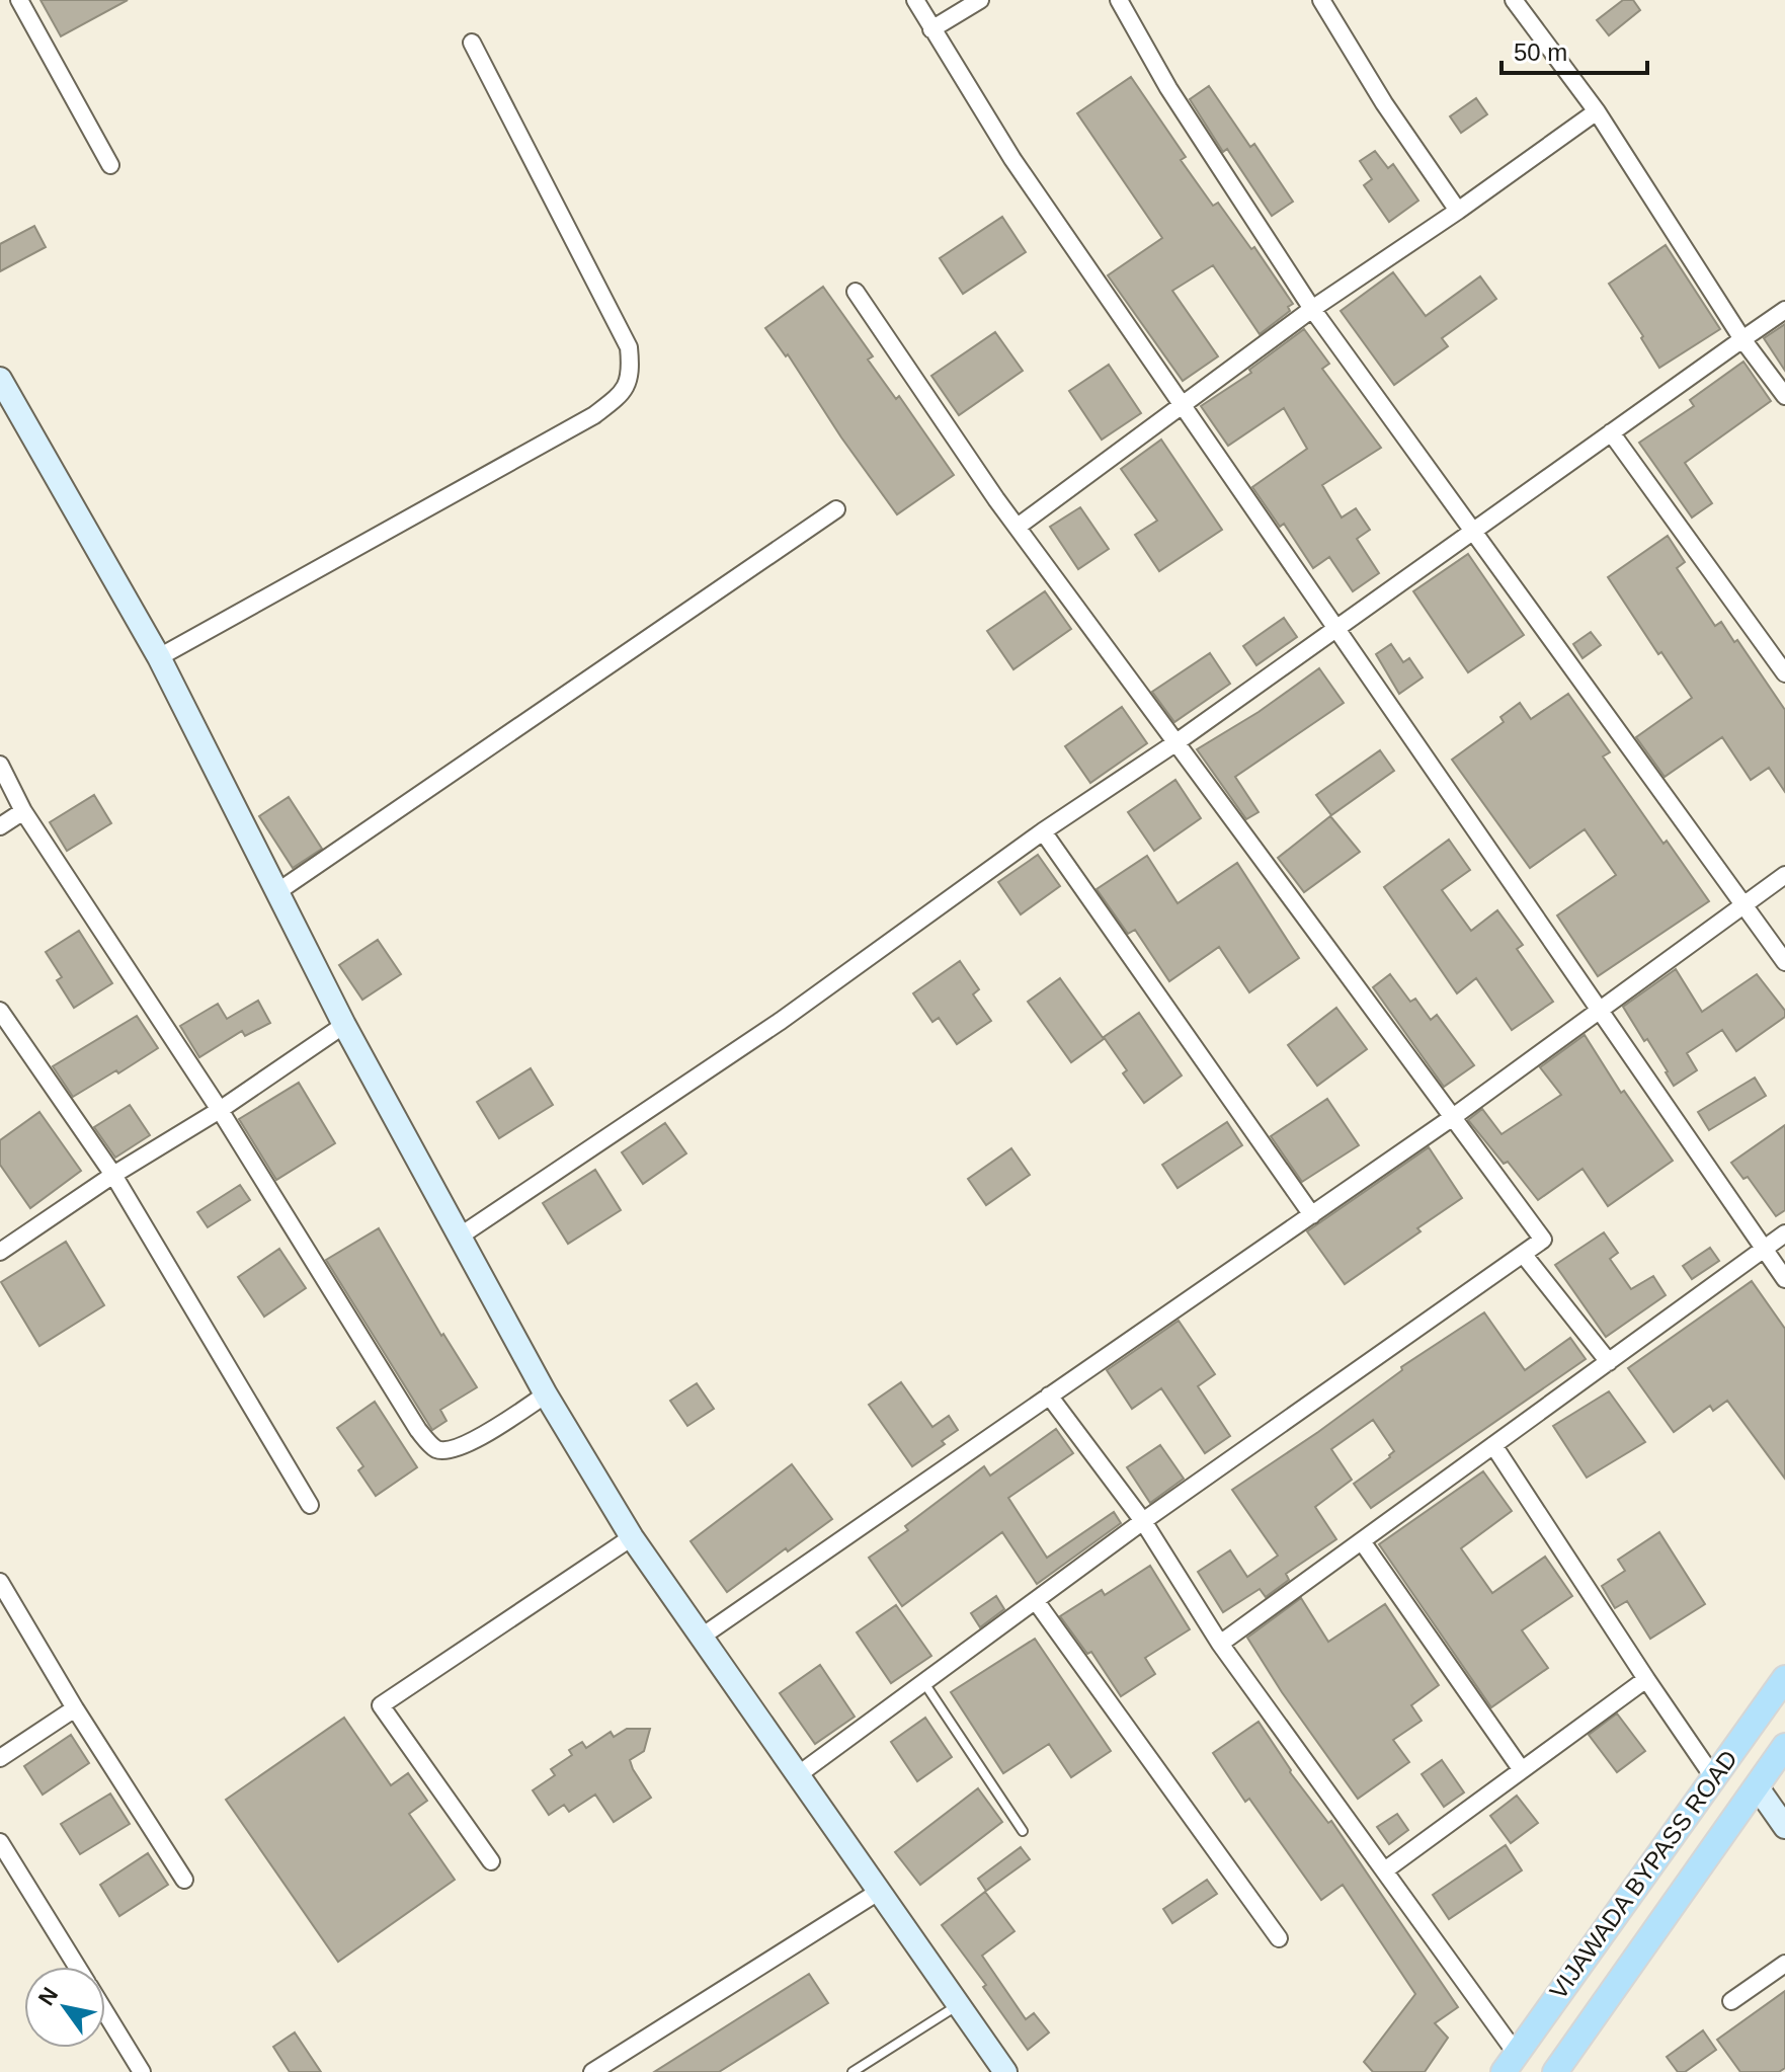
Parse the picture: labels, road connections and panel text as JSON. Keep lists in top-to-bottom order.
{
  "streets": {
    "main road": ["VIJAWADA BYPASS ROAD"]
  },
  "scale_bar": "50 m",
  "north": "top left"
}
